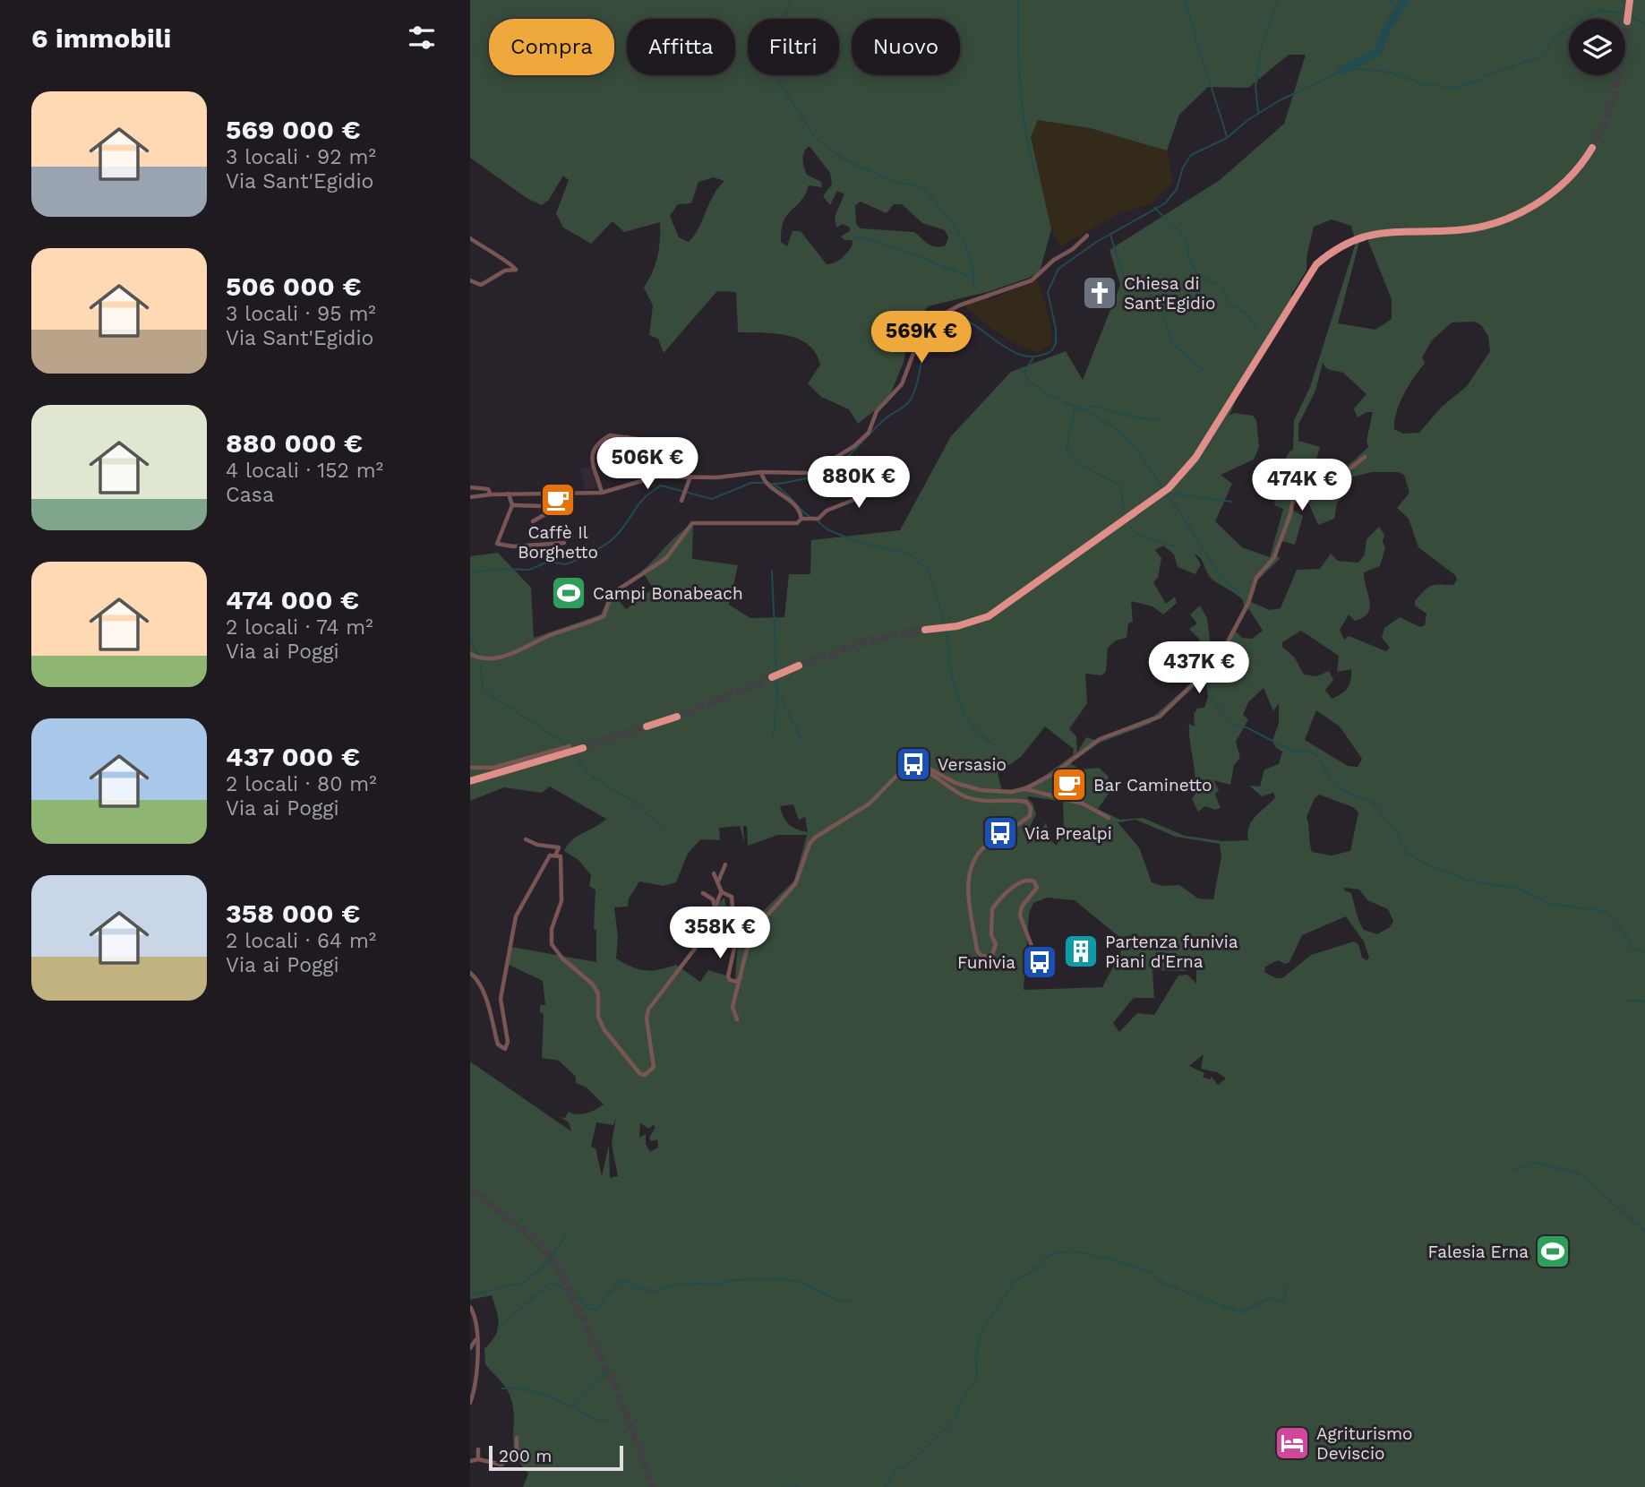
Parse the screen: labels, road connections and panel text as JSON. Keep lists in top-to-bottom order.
{
  "places": {
    "church": ["Chiesa di Sant'Egidio"],
    "cafe": ["Caffè Il Borghetto", "Bar Caminetto"],
    "sports": ["Campi Bonabeach", "Falesia Erna"],
    "bus stop": ["Versasio", "Via Prealpi", "Funivia"],
    "building": ["Partenza funivia Piani d'Erna"],
    "hotel": ["Agriturismo Deviscio"]
  },
  "scale_bar": "200 m",
  "page": {
    "heading": "6 immobili",
    "chip": [
      "Compra",
      "Affitta",
      "Filtri",
      "Nuovo"
    ],
    "list": [
      {
        "name": "569 000 €",
        "note": "3 locali · 92 m² · Via Sant'Egidio"
      },
      {
        "name": "506 000 €",
        "note": "3 locali · 95 m² · Via Sant'Egidio"
      },
      {
        "name": "880 000 €",
        "note": "4 locali · 152 m² · Casa"
      },
      {
        "name": "474 000 €",
        "note": "2 locali · 74 m² · Via ai Poggi"
      },
      {
        "name": "437 000 €",
        "note": "2 locali · 80 m² · Via ai Poggi"
      },
      {
        "name": "358 000 €",
        "note": "2 locali · 64 m² · Via ai Poggi"
      }
    ],
    "price": [
      "569K €",
      "506K €",
      "880K €",
      "474K €",
      "437K €",
      "358K €"
    ],
    "scale": "200 m"
  }
}
